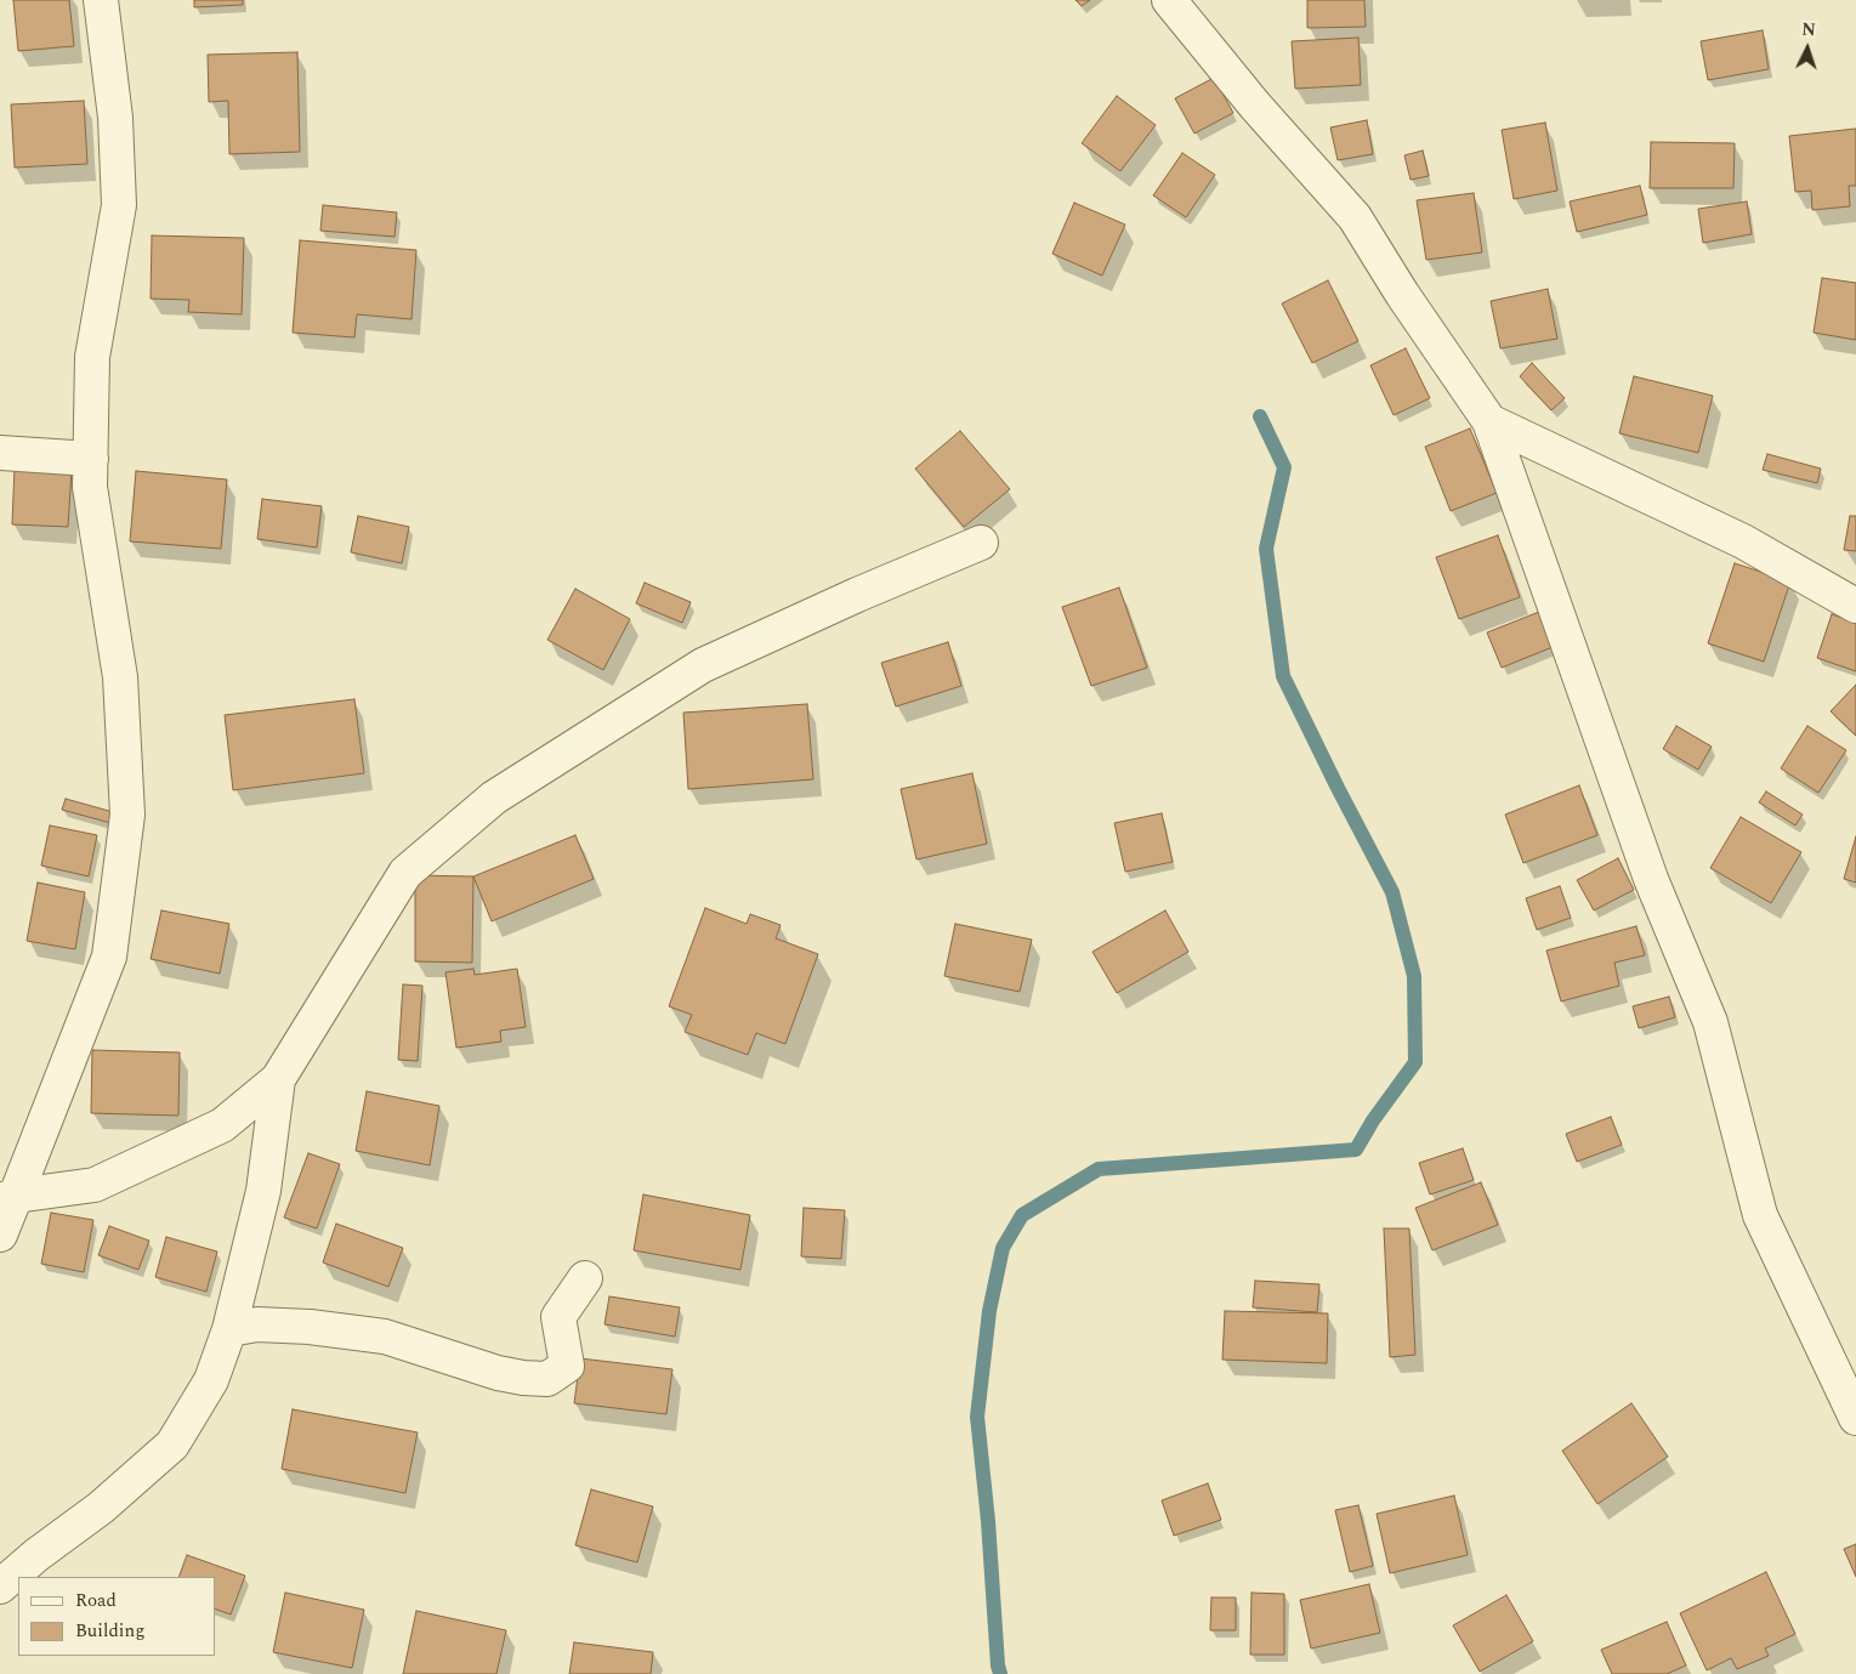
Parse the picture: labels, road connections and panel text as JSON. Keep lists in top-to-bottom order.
{
  "legend": ["Road", "Building"],
  "north": "top"
}
